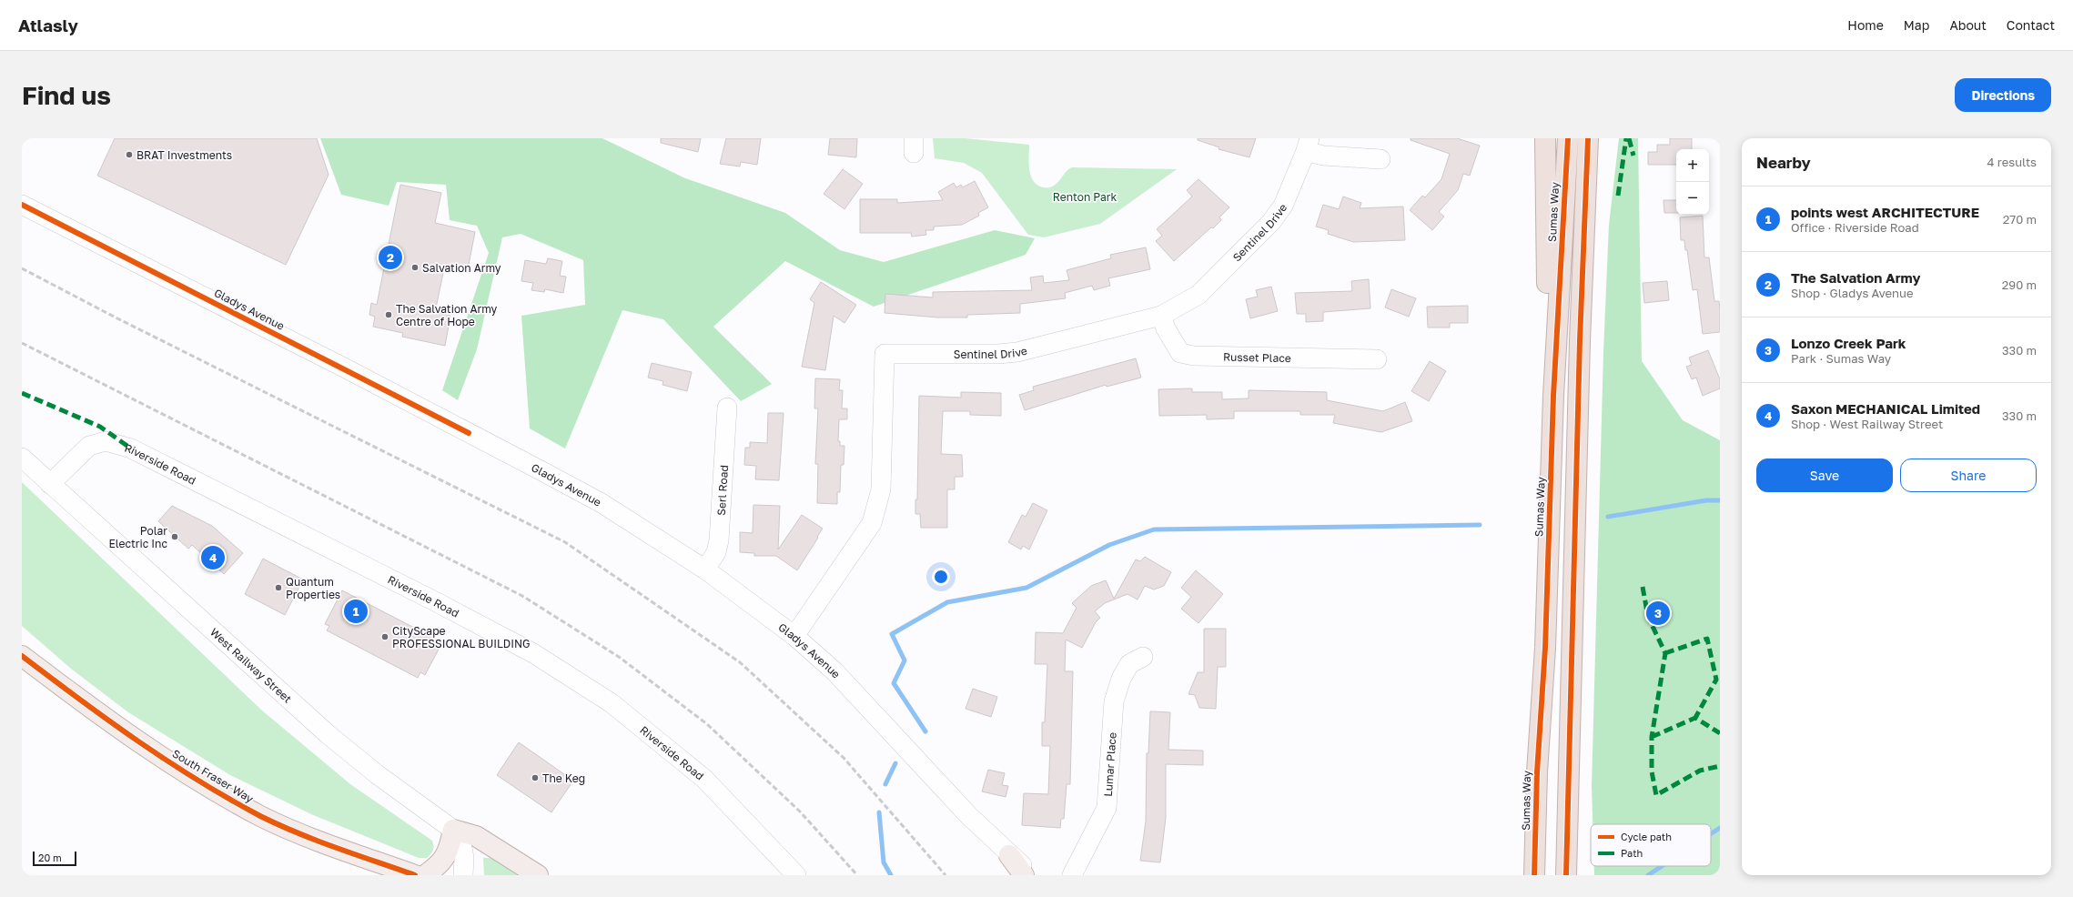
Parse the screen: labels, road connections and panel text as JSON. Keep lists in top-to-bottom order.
{
  "streets": {
    "highway": ["Sumas Way"],
    "main road": ["South Fraser Way"],
    "street": [
      "Sentinel Drive",
      "Gladys Avenue",
      "Russet Place",
      "Riverside Road",
      "Serl Road",
      "West Railway Street",
      "Lumar Place"
    ]
  },
  "crossings": [
    ["Sentinel Drive", "Gladys Avenue"],
    ["Sentinel Drive", "Russet Place"],
    ["Gladys Avenue", "Serl Road"],
    ["Riverside Road", "West Railway Street"]
  ],
  "parks": ["Renton Park"],
  "places": [
    "BRAT Investments",
    "Salvation Army",
    "The Salvation Army Centre of Hope",
    "Polar Electric Inc",
    "Quantum Properties",
    "CityScape PROFESSIONAL BUILDING",
    "The Keg"
  ],
  "legend": ["Cycle path", "Path"],
  "scale_bar": "20 m",
  "page": {
    "header": "Atlasly",
    "nav": [
      "Home",
      "Map",
      "About",
      "Contact"
    ],
    "buttons": [
      "Directions",
      ["Save", "Share"]
    ],
    "title": "Find us",
    "heading": ["Nearby", "4 results"],
    "map_buttons": ["+", "−"],
    "list": [
      {
        "mark": "1",
        "name": "points west ARCHITECTURE",
        "note": "Office · Riverside Road",
        "value": "270 m"
      },
      {
        "mark": "2",
        "name": "The Salvation Army",
        "note": "Shop · Gladys Avenue",
        "value": "290 m"
      },
      {
        "mark": "3",
        "name": "Lonzo Creek Park",
        "note": "Park · Sumas Way",
        "value": "330 m"
      },
      {
        "mark": "4",
        "name": "Saxon MECHANICAL Limited",
        "note": "Shop · West Railway Street",
        "value": "330 m"
      }
    ],
    "pins": [
      "2",
      "4",
      "1",
      "3"
    ],
    "scale": "20 m"
  }
}
